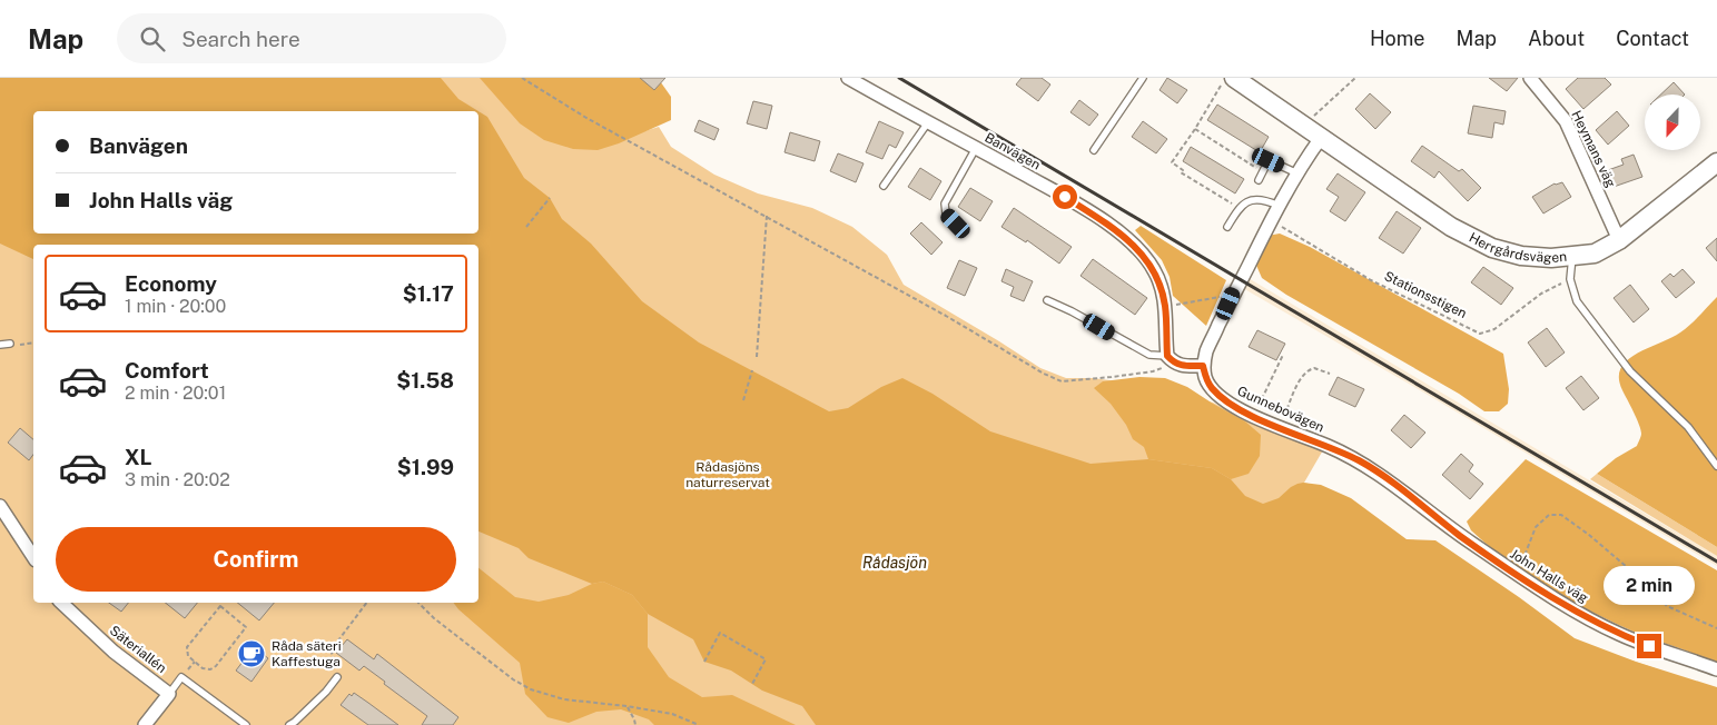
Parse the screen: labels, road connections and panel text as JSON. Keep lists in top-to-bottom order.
{
  "streets": {
    "street": [
      "Heymans väg",
      "Banvägen",
      "Herrgårdsvägen",
      "Gunnebovägen",
      "John Halls väg",
      "Säteriallén"
    ],
    "path": ["Stationsstigen"]
  },
  "crossings": [
    ["Heymans väg", "Herrgårdsvägen"],
    ["Gunnebovägen", "John Halls väg"]
  ],
  "water": ["Rådasjön"],
  "parks": ["Rådasjöns naturreservat"],
  "places": {
    "cafe": ["Råda säteri Kaffestuga"]
  },
  "north": "bottom",
  "page": {
    "header": "Map",
    "search": "Search here",
    "nav": [
      "Home",
      "Map",
      "About",
      "Contact"
    ],
    "banner": ["Banvägen", "John Halls väg"],
    "list": [
      {
        "name": "Economy",
        "note": "1 min · 20:00",
        "value": "$1.17"
      },
      {
        "name": "Comfort",
        "note": "2 min · 20:01",
        "value": "$1.58"
      },
      {
        "name": "XL",
        "note": "3 min · 20:02",
        "value": "$1.99"
      }
    ],
    "buttons": "Confirm",
    "bubble": "2 min"
  }
}
